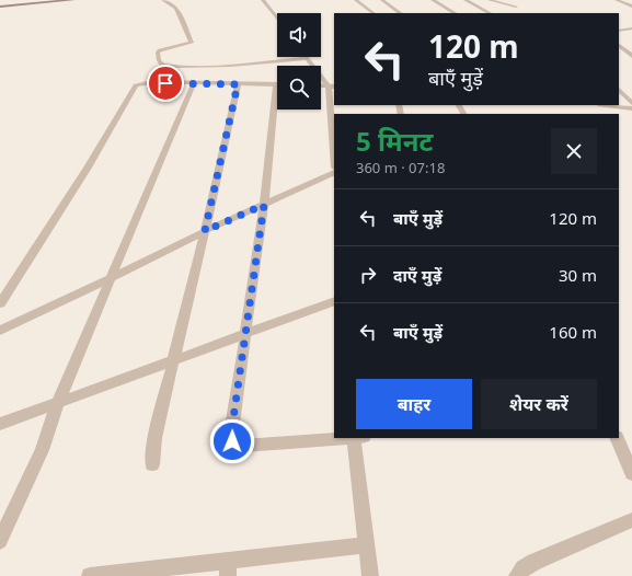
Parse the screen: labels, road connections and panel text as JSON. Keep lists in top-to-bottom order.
{
  "page": {
    "turn": ["120 m", "बाएँ मुड़ें"],
    "heading": ["5 मिनट", "360 m · 07:18"],
    "list": [
      {
        "name": "बाएँ मुड़ें",
        "value": "120 m"
      },
      {
        "name": "दाएँ मुड़ें",
        "value": "30 m"
      },
      {
        "name": "बाएँ मुड़ें",
        "value": "160 m"
      }
    ],
    "buttons": ["बाहर", "शेयर करें"]
  }
}
